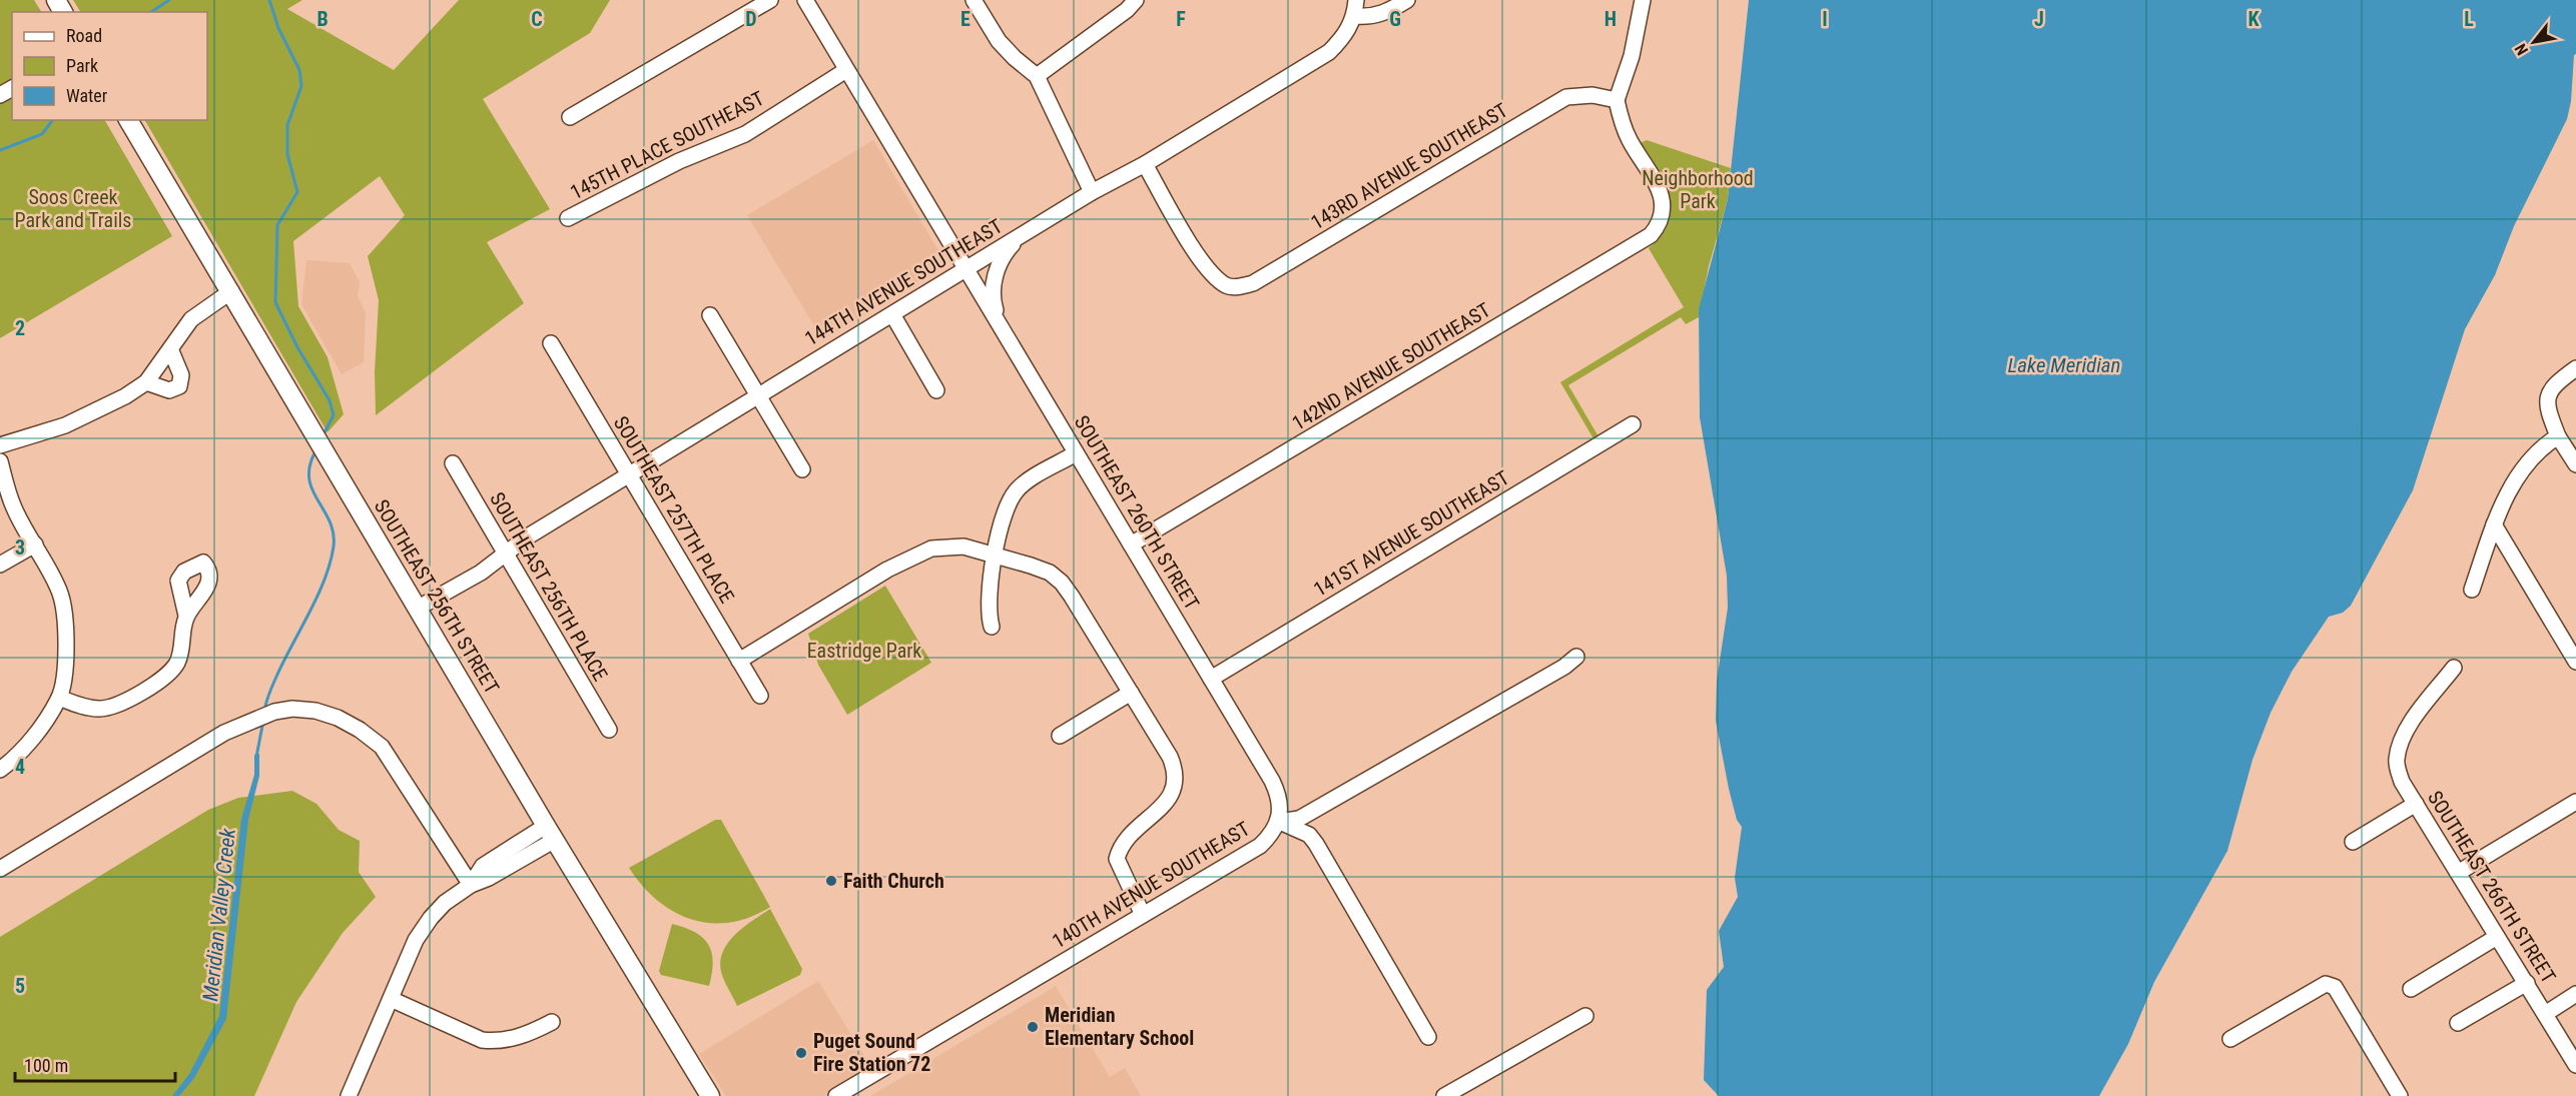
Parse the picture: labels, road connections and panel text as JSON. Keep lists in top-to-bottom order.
{
  "streets": {
    "main road": ["SOUTHEAST 256TH STREET"],
    "street": [
      "145TH PLACE SOUTHEAST",
      "143RD AVENUE SOUTHEAST",
      "144TH AVENUE SOUTHEAST",
      "142ND AVENUE SOUTHEAST",
      "SOUTHEAST 257TH PLACE",
      "SOUTHEAST 260TH STREET",
      "141ST AVENUE SOUTHEAST",
      "SOUTHEAST 256TH PLACE",
      "140TH AVENUE SOUTHEAST",
      "SOUTHEAST 266TH STREET"
    ]
  },
  "crossings": [
    ["145TH PLACE SOUTHEAST", "SOUTHEAST 260TH STREET"],
    ["143RD AVENUE SOUTHEAST", "144TH AVENUE SOUTHEAST"],
    ["143RD AVENUE SOUTHEAST", "142ND AVENUE SOUTHEAST"],
    ["144TH AVENUE SOUTHEAST", "SOUTHEAST 257TH PLACE"],
    ["144TH AVENUE SOUTHEAST", "SOUTHEAST 260TH STREET"],
    ["144TH AVENUE SOUTHEAST", "SOUTHEAST 256TH PLACE"],
    ["144TH AVENUE SOUTHEAST", "SOUTHEAST 256TH STREET"],
    ["142ND AVENUE SOUTHEAST", "SOUTHEAST 260TH STREET"],
    ["SOUTHEAST 260TH STREET", "141ST AVENUE SOUTHEAST"],
    ["SOUTHEAST 260TH STREET", "140TH AVENUE SOUTHEAST"]
  ],
  "water": ["Lake Meridian", "Meridian Valley Creek"],
  "parks": ["Neighborhood Park", "Soos Creek Park and Trails", "Eastridge Park"],
  "places": ["Faith Church", "Meridian Elementary School", "Puget Sound Fire Station 72"],
  "legend": ["Road", "Park", "Water"],
  "scale_bar": "100 m",
  "north": "bottom left",
  "grid": {
    "columns": [
      "B",
      "C",
      "D",
      "E",
      "F",
      "G",
      "H",
      "I",
      "J",
      "K",
      "L"
    ],
    "rows": [
      "2",
      "3",
      "4",
      "5"
    ]
  }
}
